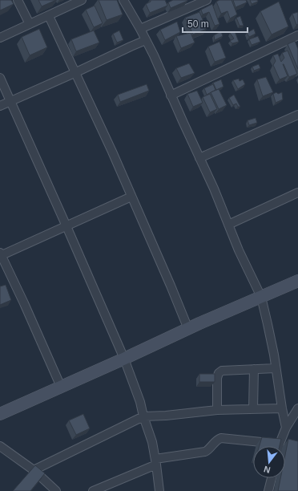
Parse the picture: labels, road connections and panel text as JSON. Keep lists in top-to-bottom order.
{
  "scale_bar": "50 m",
  "north": "bottom"
}
